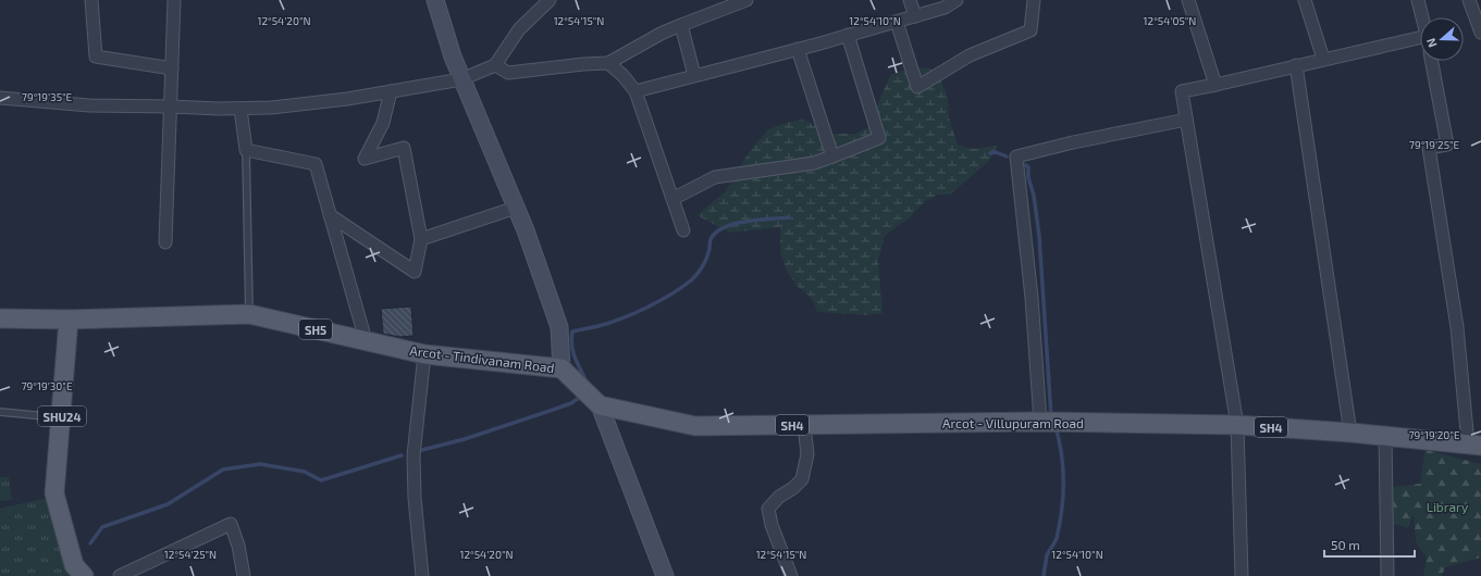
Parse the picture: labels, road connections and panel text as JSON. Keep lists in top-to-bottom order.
{
  "streets": {
    "main road": [
      "SH5",
      "Arcot - Tindivanam Road",
      "SHU24",
      "Arcot - Villupuram Road",
      "SH4"
    ]
  },
  "crossings": [
    ["Arcot - Tindivanam Road", "SHU24"]
  ],
  "parks": ["Library"],
  "scale_bar": "50 m",
  "north": "left",
  "coordinates": [
    "12°54'20\"N",
    "12°54'15\"N",
    "12°54'10\"N",
    "12°54'05\"N",
    "79°19'35\"E",
    "79°19'25\"E",
    "79°19'30\"E",
    "79°19'20\"E",
    "12°54'25\"N"
  ]
}
